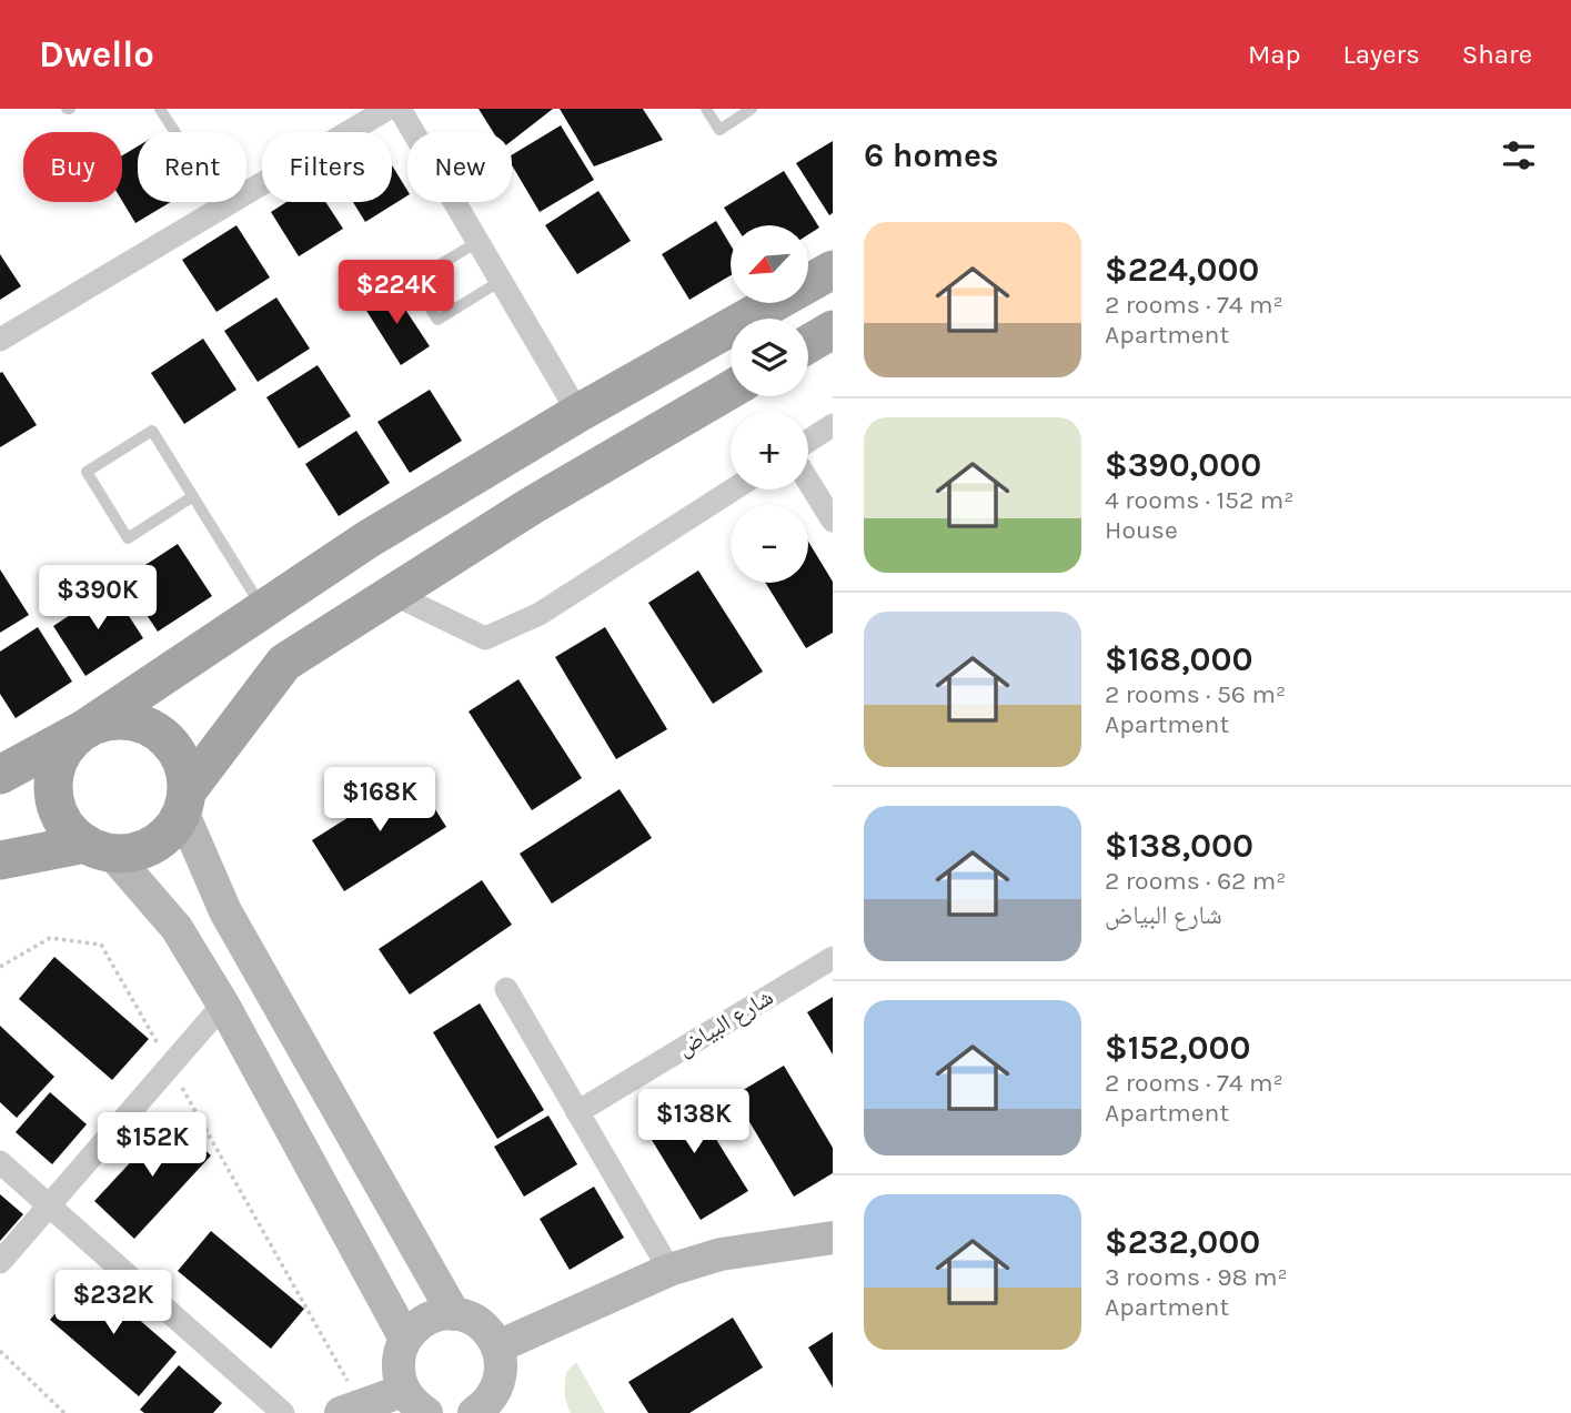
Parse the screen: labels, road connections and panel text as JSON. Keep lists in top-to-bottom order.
{
  "streets": {
    "street": ["شارع البياض"]
  },
  "north": "bottom left",
  "page": {
    "header": "Dwello",
    "nav": ["Map", "Layers", "Share"],
    "heading": "6 homes",
    "chip": [
      "Buy",
      "Rent",
      "Filters",
      "New"
    ],
    "list": [
      {
        "name": "$224,000",
        "note": "2 rooms · 74 m² · Apartment"
      },
      {
        "name": "$390,000",
        "note": "4 rooms · 152 m² · House"
      },
      {
        "name": "$168,000",
        "note": "2 rooms · 56 m² · Apartment"
      },
      {
        "name": "$138,000",
        "note": "2 rooms · 62 m² · شارع البياض"
      },
      {
        "name": "$152,000",
        "note": "2 rooms · 74 m² · Apartment"
      },
      {
        "name": "$232,000",
        "note": "3 rooms · 98 m² · Apartment"
      }
    ],
    "map_buttons": ["+", "−"],
    "price": [
      "$224K",
      "$390K",
      "$168K",
      "$138K",
      "$152K",
      "$232K"
    ]
  }
}
